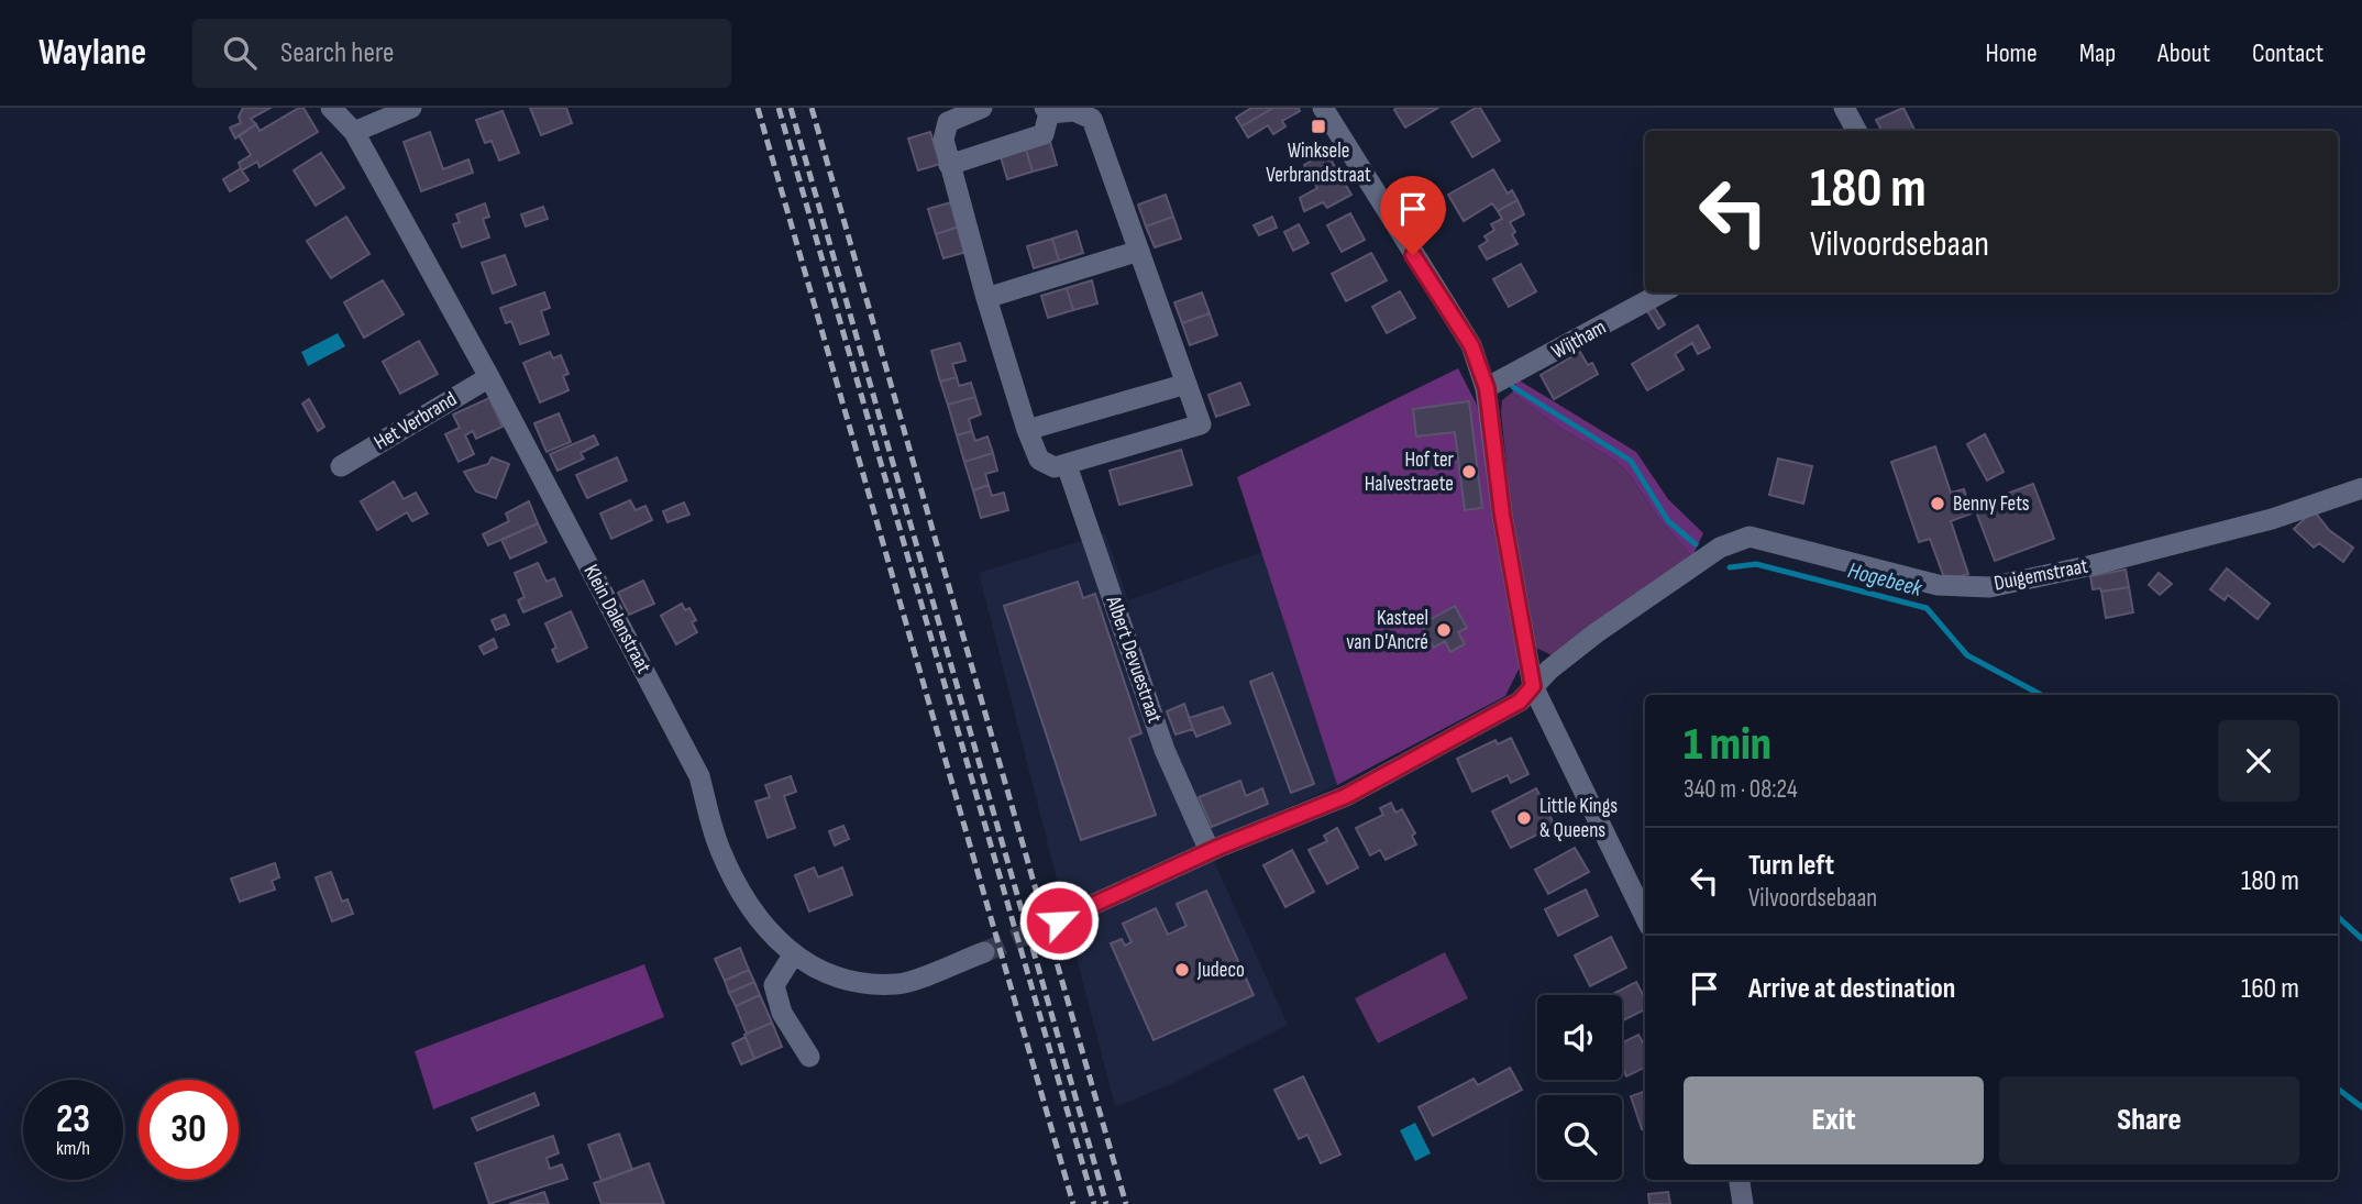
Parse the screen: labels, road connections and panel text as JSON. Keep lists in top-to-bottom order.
{
  "streets": {
    "street": [
      "Wijtham",
      "Het Verbrand",
      "Duigemstraat",
      "Klein Dalenstraat",
      "Albert Devuestraat"
    ]
  },
  "crossings": [
    ["Het Verbrand", "Klein Dalenstraat"]
  ],
  "water": ["Hogebeek"],
  "places": {
    "transit": ["Winksele Verbrandstraat"],
    "other": [
      "Hof ter Halvestraete",
      "Benny Fets",
      "Kasteel van D'Ancré",
      "Little Kings & Queens",
      "Judeco"
    ]
  },
  "page": {
    "header": "Waylane",
    "search": "Search here",
    "nav": [
      "Home",
      "Map",
      "About",
      "Contact"
    ],
    "turn": ["180 m", "Vilvoordsebaan"],
    "heading": ["1 min", "340 m · 08:24"],
    "list": [
      {
        "name": "Turn left",
        "note": "Vilvoordsebaan",
        "value": "180 m"
      },
      {
        "name": "Arrive at destination",
        "value": "160 m"
      }
    ],
    "buttons": ["Exit", "Share"],
    "speed": "23 km/h",
    "limit": "30"
  }
}
